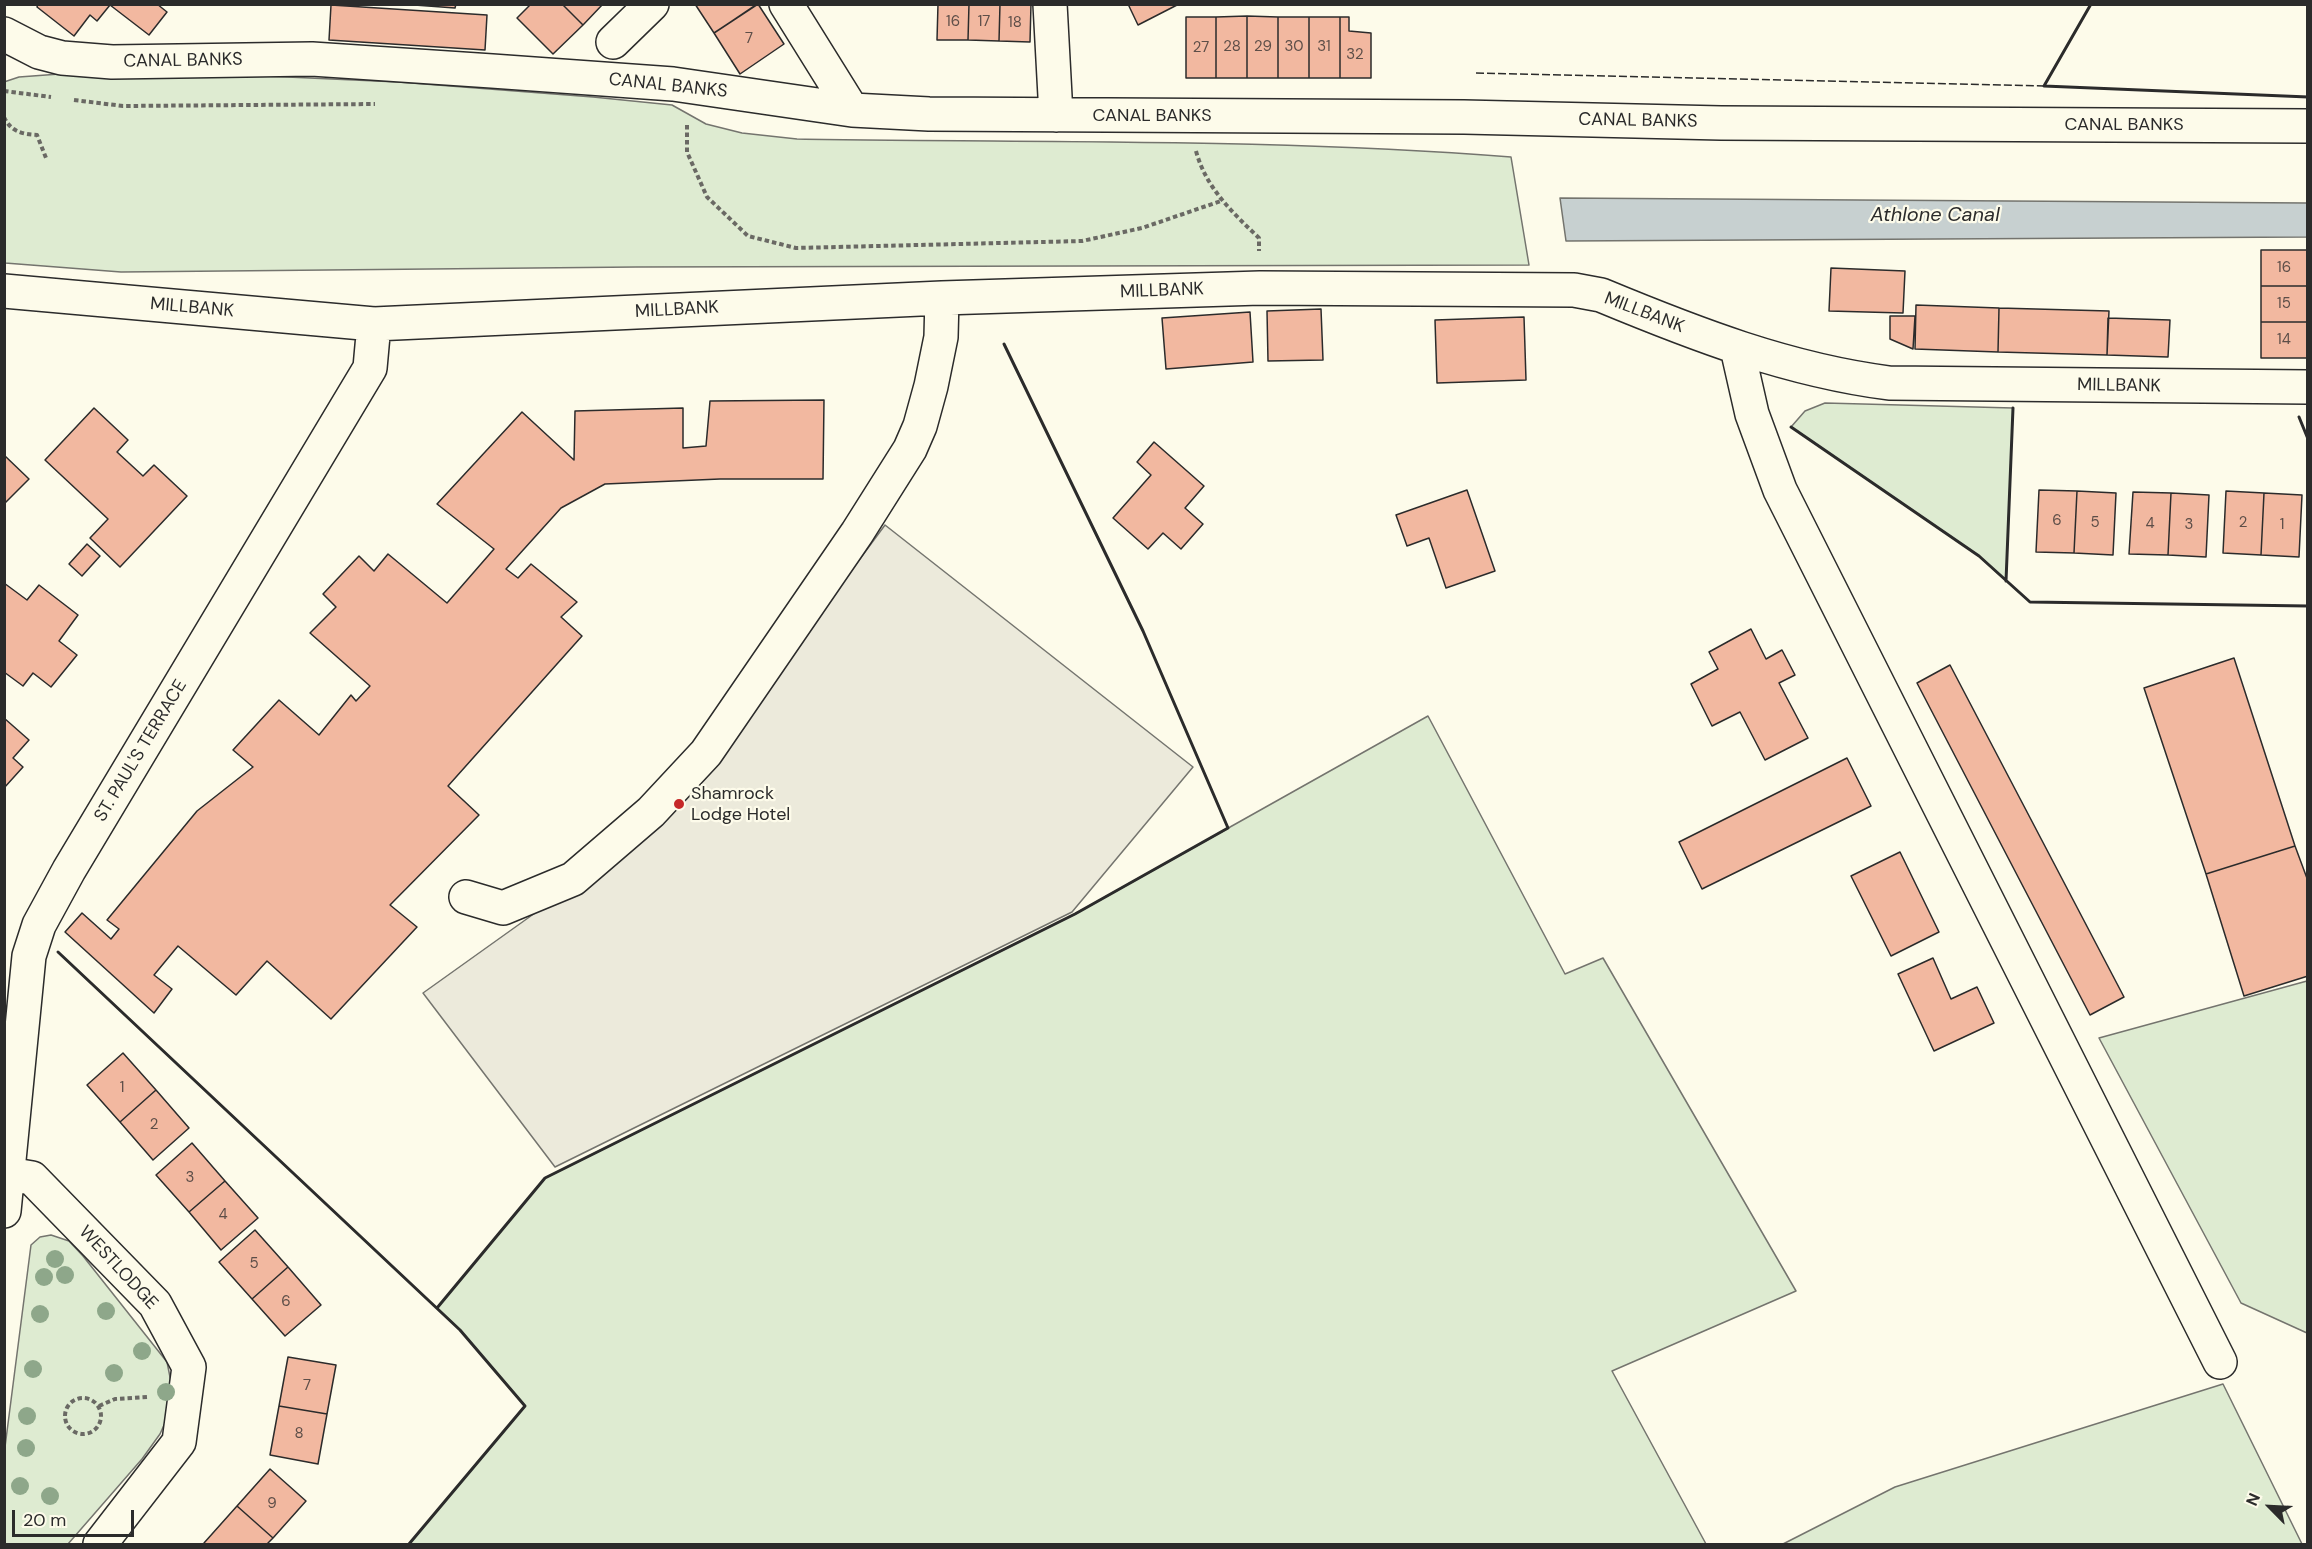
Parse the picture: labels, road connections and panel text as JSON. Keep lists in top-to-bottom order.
{
  "streets": {
    "street": [
      "CANAL BANKS",
      "MILLBANK",
      "ST. PAUL'S TERRACE",
      "WESTLODGE"
    ]
  },
  "crossings": [
    ["MILLBANK", "ST. PAUL'S TERRACE"],
    ["ST. PAUL'S TERRACE", "WESTLODGE"]
  ],
  "water": ["Athlone Canal"],
  "places": ["Shamrock Lodge Hotel"],
  "house_numbers": [
    "16",
    "17",
    "18",
    "7",
    "28",
    "29",
    "30",
    "31",
    "27",
    "32",
    "16",
    "15",
    "14",
    "6",
    "5",
    "2",
    "4",
    "3",
    "1",
    "1",
    "2",
    "3",
    "4",
    "5",
    "6",
    "7",
    "8",
    "9"
  ],
  "scale_bar": "20 m",
  "north": "top left"
}
